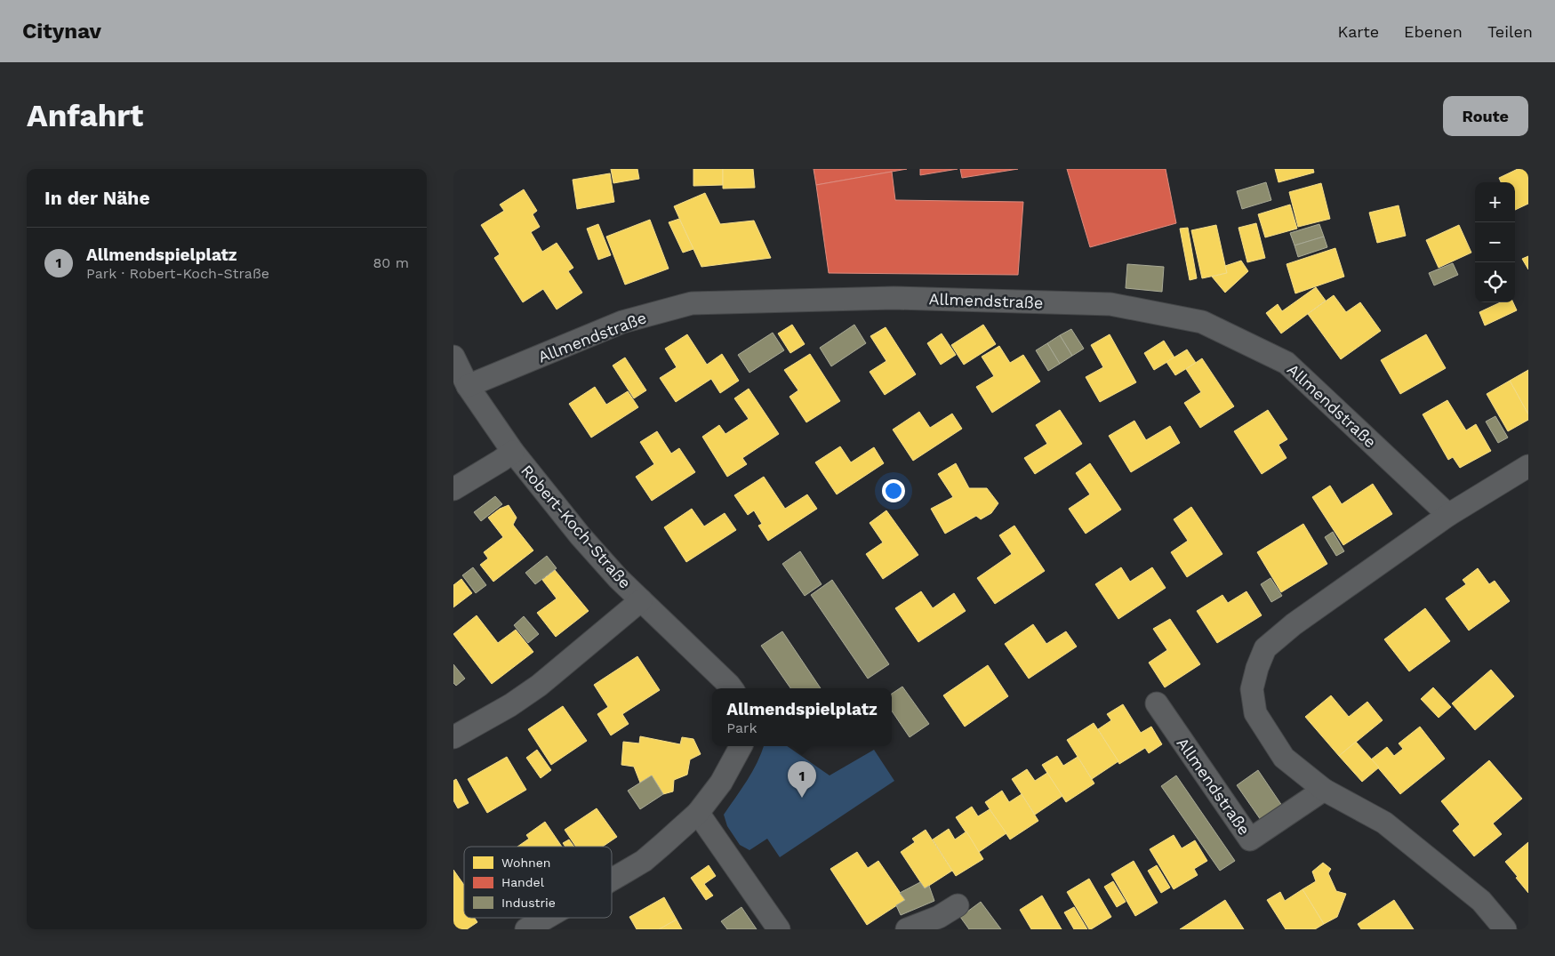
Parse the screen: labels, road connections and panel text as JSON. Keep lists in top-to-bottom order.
{
  "streets": {
    "street": ["Allmendstraße", "Robert-Koch-Straße"]
  },
  "crossings": [
    ["Allmendstraße", "Robert-Koch-Straße"]
  ],
  "legend": ["Wohnen", "Handel", "Industrie"],
  "page": {
    "header": "Citynav",
    "nav": ["Karte", "Ebenen", "Teilen"],
    "buttons": "Route",
    "title": "Anfahrt",
    "heading": "In der Nähe",
    "map_buttons": ["+", "−"],
    "list": [
      {
        "mark": "1",
        "name": "Allmendspielplatz",
        "note": "Park · Robert-Koch-Straße",
        "value": "80 m"
      }
    ],
    "popup": ["Allmendspielplatz", "Park"],
    "pins": "1"
  }
}
